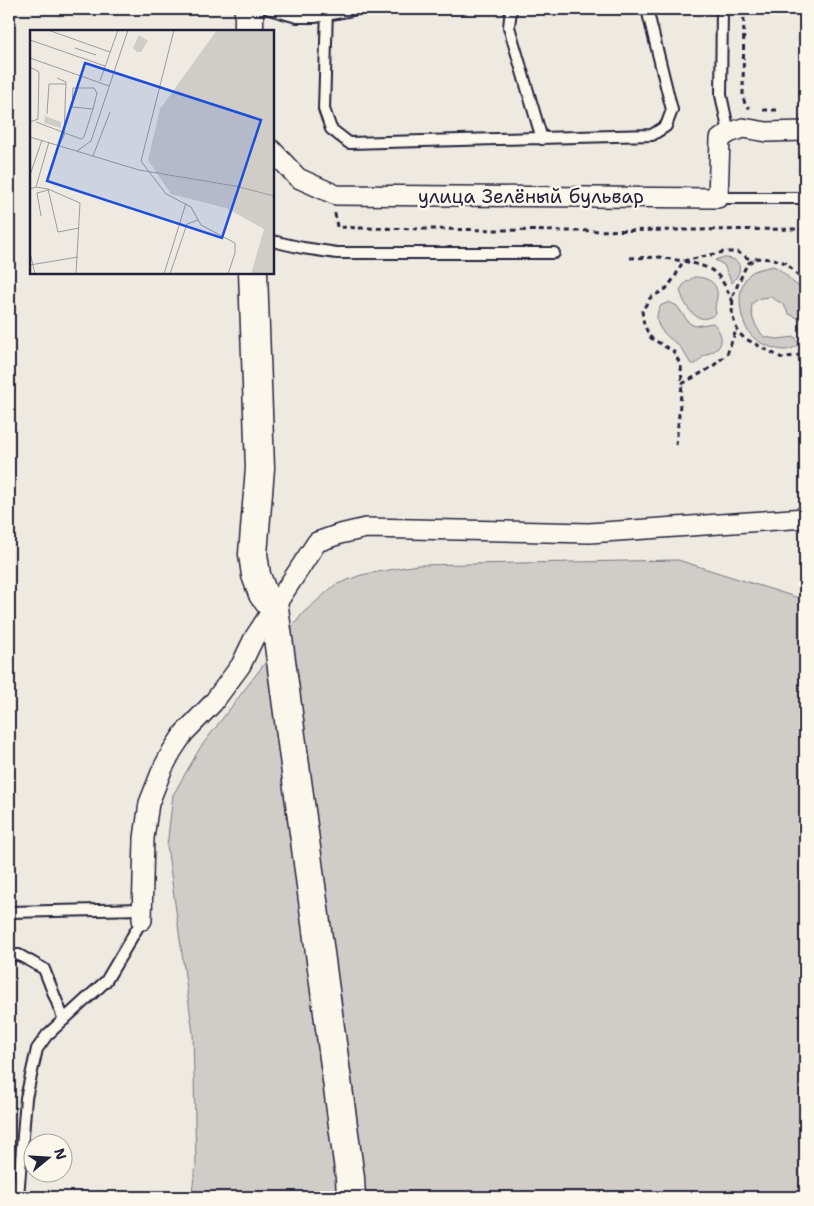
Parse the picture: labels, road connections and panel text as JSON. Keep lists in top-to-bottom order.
{
  "streets": {
    "street": ["улица Зелёный бульвар"]
  },
  "north": "right"
}
